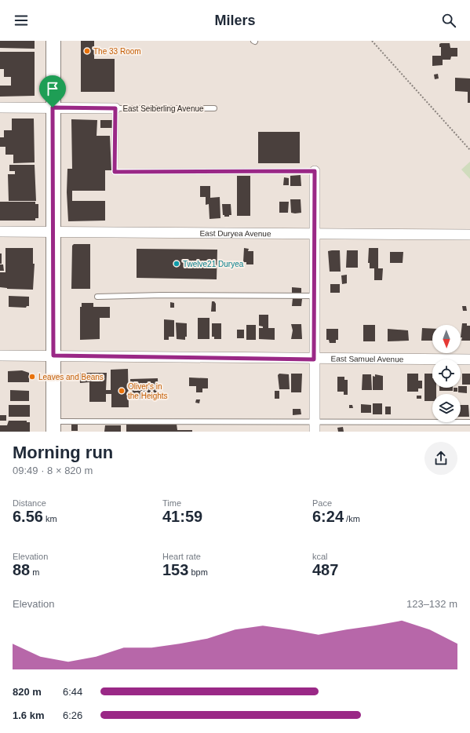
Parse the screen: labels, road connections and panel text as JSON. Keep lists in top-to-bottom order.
{
  "streets": {
    "street": ["East Seiberling Avenue", "East Duryea Avenue", "East Samuel Avenue"]
  },
  "places": [
    "The 33 Room",
    "Twelve21 Duryea",
    "Leaves and Beans",
    "Oliver's in the Heights"
  ],
  "north": "bottom",
  "page": {
    "header": "Milers",
    "heading": ["Morning run", "09:49 · 8 × 820 m"],
    "stats": [
      ["Distance", "6.56 km"],
      ["Time", "41:59"],
      ["Pace", "6:24 /km"],
      ["Elevation", "88 m"],
      ["Heart rate", "153 bpm"],
      ["kcal", "487"]
    ],
    "chart": ["Elevation", "123–132 m"],
    "list": [
      {
        "name": "820 m",
        "note": "6:44"
      },
      {
        "name": "1.6 km",
        "note": "6:26"
      }
    ]
  }
}
